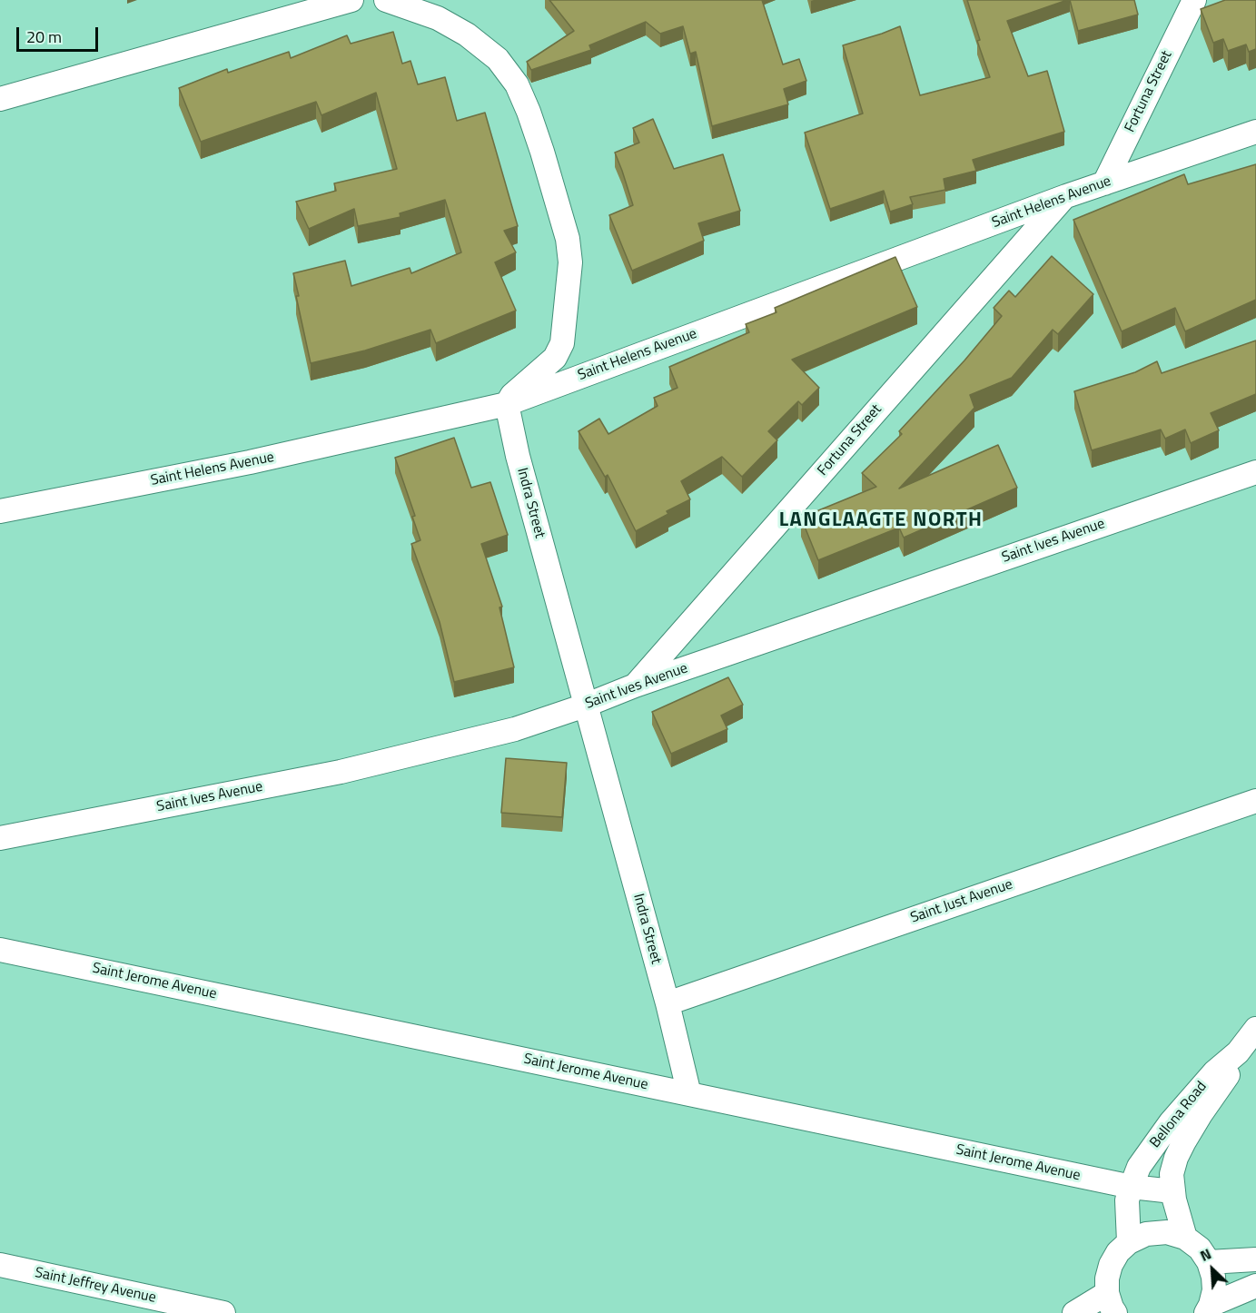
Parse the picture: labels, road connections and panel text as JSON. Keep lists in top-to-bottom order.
{
  "streets": {
    "street": [
      "Fortuna Street",
      "Saint Helens Avenue",
      "Indra Street",
      "Saint Ives Avenue",
      "Saint Just Avenue",
      "Saint Jerome Avenue",
      "Bellona Road",
      "Saint Jeffrey Avenue"
    ]
  },
  "crossings": [
    ["Fortuna Street", "Saint Helens Avenue"],
    ["Fortuna Street", "Saint Ives Avenue"],
    ["Saint Helens Avenue", "Indra Street"],
    ["Indra Street", "Saint Ives Avenue"],
    ["Indra Street", "Saint Just Avenue"],
    ["Indra Street", "Saint Jerome Avenue"],
    ["Saint Jerome Avenue", "Bellona Road"]
  ],
  "districts": ["LANGLAAGTE NORTH"],
  "scale_bar": "20 m",
  "north": "top left"
}
